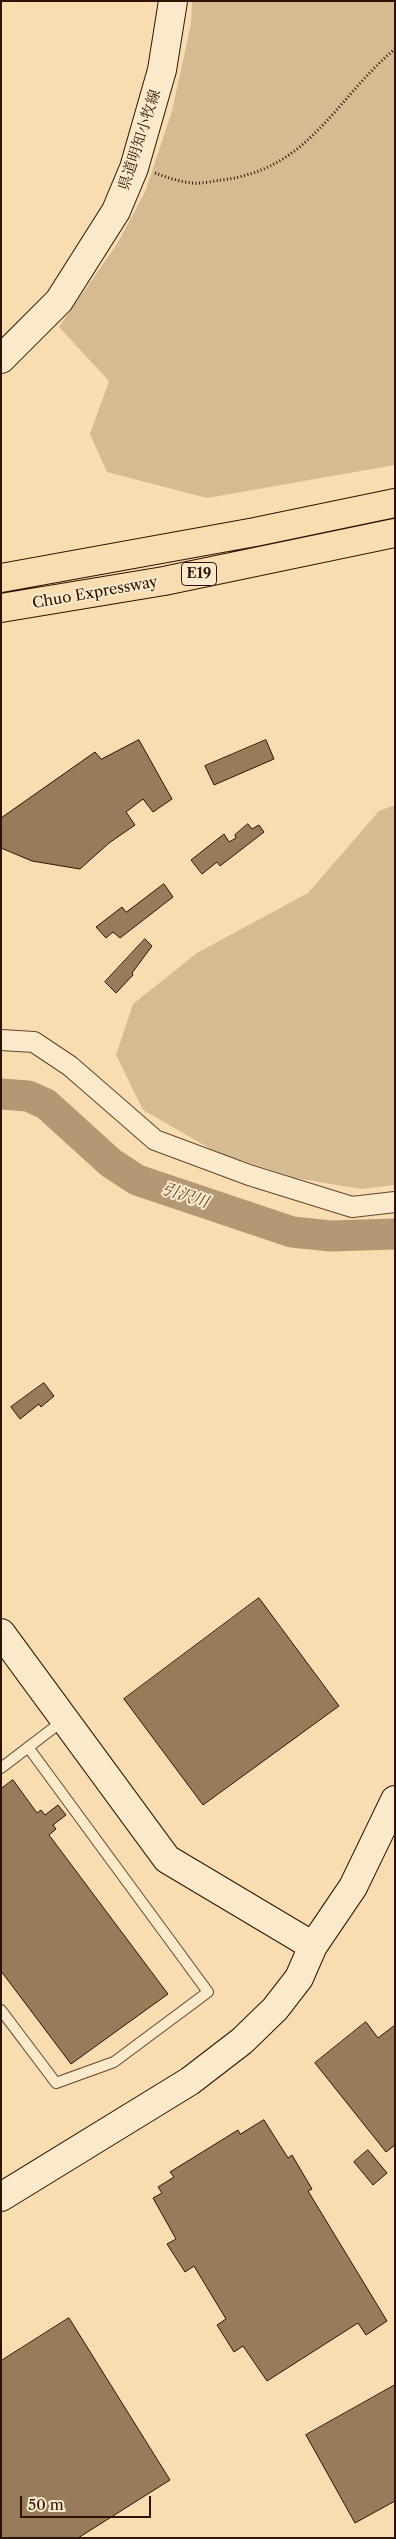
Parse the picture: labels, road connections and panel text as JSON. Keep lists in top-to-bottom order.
{
  "streets": {
    "highway": ["E19", "Chuo Expressway"],
    "street": ["県道明知小牧線"]
  },
  "water": ["引沢川"],
  "scale_bar": "50 m"
}
